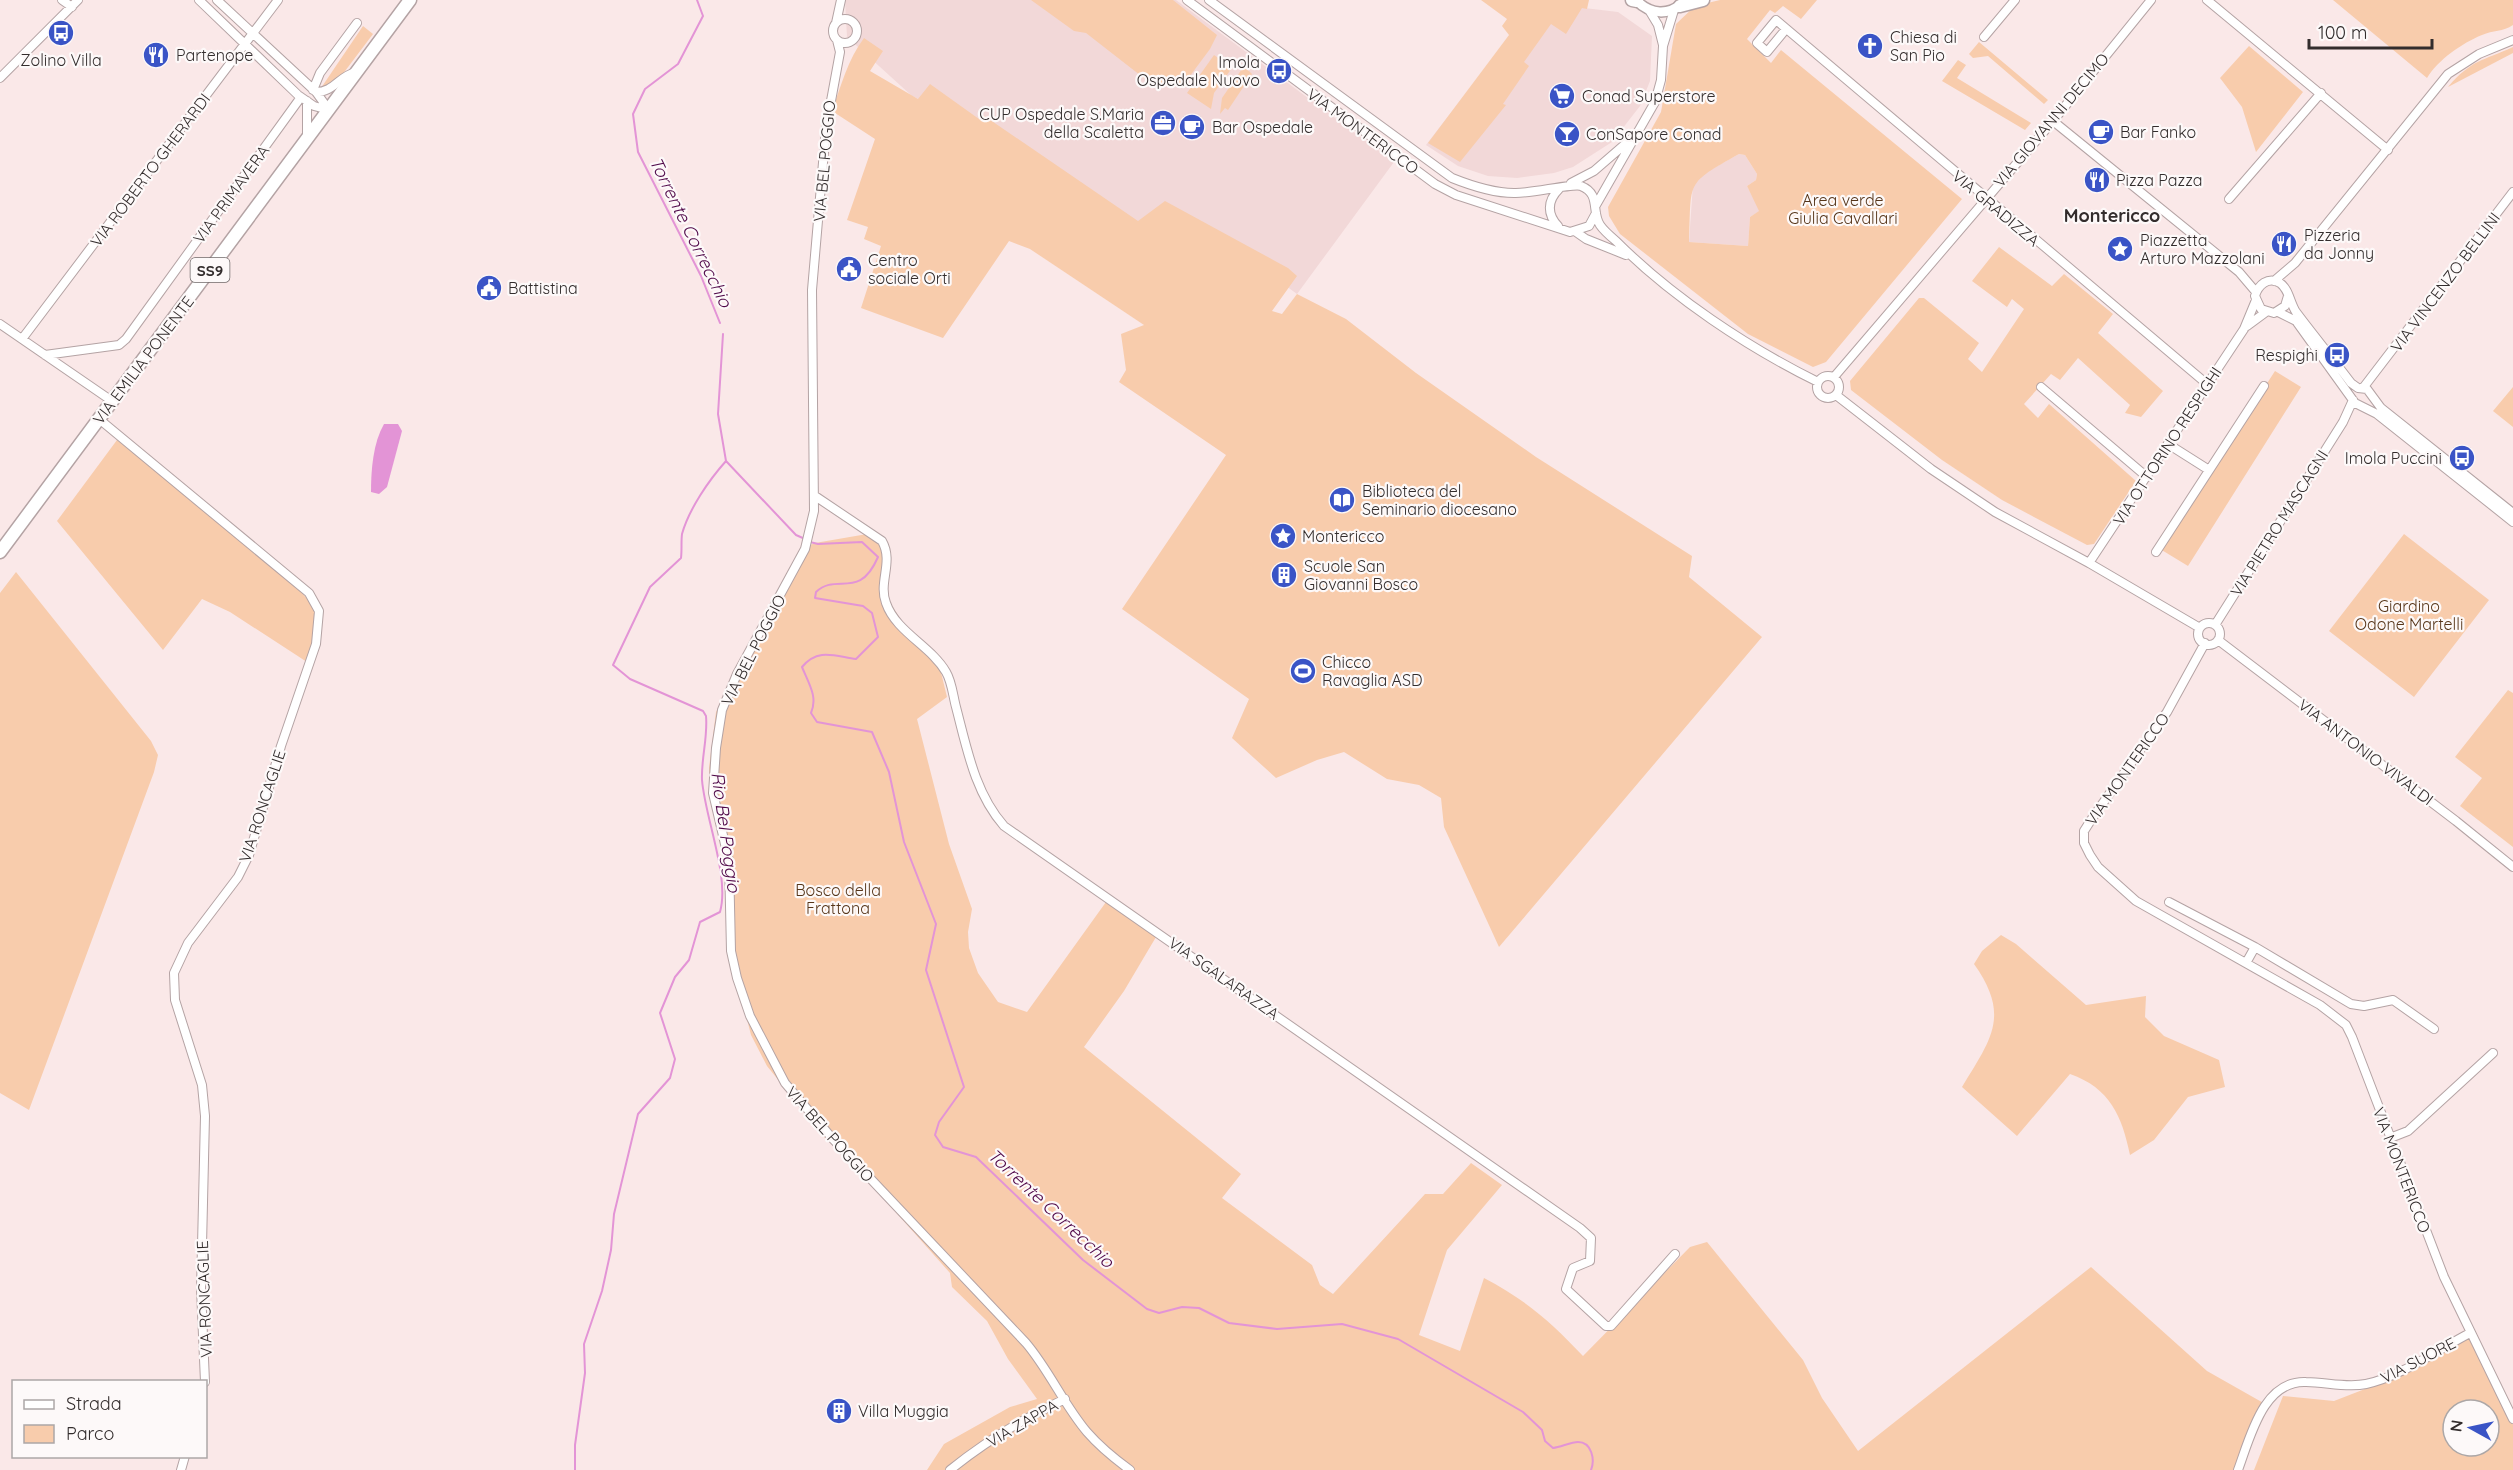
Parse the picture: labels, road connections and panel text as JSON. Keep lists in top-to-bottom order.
{
  "streets": {
    "main road": ["SS9", "VIA EMILIA PONENTE"],
    "street": [
      "VIA GIOVANNI DECIMO",
      "VIA MONTERICCO",
      "VIA BEL POGGIO",
      "VIA ROBERTO GHERARDI",
      "VIA PRIMAVERA",
      "VIA GRADIZZA",
      "VIA VINCENZO BELLINI",
      "VIA OTTORINO RESPIGHI",
      "VIA PIETRO MASCAGNI",
      "VIA ANTONIO VIVALDI",
      "VIA RONCAGLIE",
      "VIA SGALARAZZA",
      "VIA SUORE",
      "VIA ZAPPA"
    ]
  },
  "crossings": [
    ["VIA GIOVANNI DECIMO", "VIA MONTERICCO"],
    ["VIA GIOVANNI DECIMO", "VIA GRADIZZA"],
    ["VIA MONTERICCO", "VIA OTTORINO RESPIGHI"],
    ["VIA MONTERICCO", "VIA PIETRO MASCAGNI"],
    ["VIA MONTERICCO", "VIA ANTONIO VIVALDI"],
    ["VIA MONTERICCO", "VIA SUORE"],
    ["VIA BEL POGGIO", "VIA SGALARAZZA"],
    ["VIA BEL POGGIO", "VIA ZAPPA"],
    ["VIA GRADIZZA", "VIA OTTORINO RESPIGHI"],
    ["SS9", "VIA EMILIA PONENTE"],
    ["VIA EMILIA PONENTE", "VIA RONCAGLIE"],
    ["VIA PIETRO MASCAGNI", "VIA ANTONIO VIVALDI"]
  ],
  "districts": ["Montericco"],
  "water": ["Torrente Correcchio", "Rio Bel Poggio"],
  "parks": ["Area verde Giulia Cavallari", "Giardino Odone Martelli", "Bosco della Frattona"],
  "places": {
    "bus stop": [
      "Zolino Villa",
      "Imola Ospedale Nuovo",
      "Respighi",
      "Imola Puccini"
    ],
    "church": ["Chiesa di San Pio"],
    "restaurant": ["Partenope", "Pizza Pazza", "Pizzeria da Jonny"],
    "supermarket": ["Conad Superstore"],
    "office": ["CUP Ospedale S.Maria della Scaletta"],
    "cafe": ["Bar Ospedale", "Bar Fanko"],
    "bar": ["ConSapore Conad"],
    "place": ["Piazzetta Arturo Mazzolani", "Montericco"],
    "public building": ["Centro sociale Orti", "Battistina"],
    "library": ["Biblioteca del Seminario diocesano"],
    "building": ["Scuole San Giovanni Bosco", "Villa Muggia"],
    "sports": ["Chicco Ravaglia ASD"]
  },
  "legend": ["Strada", "Parco"],
  "scale_bar": "100 m",
  "north": "left"
}
